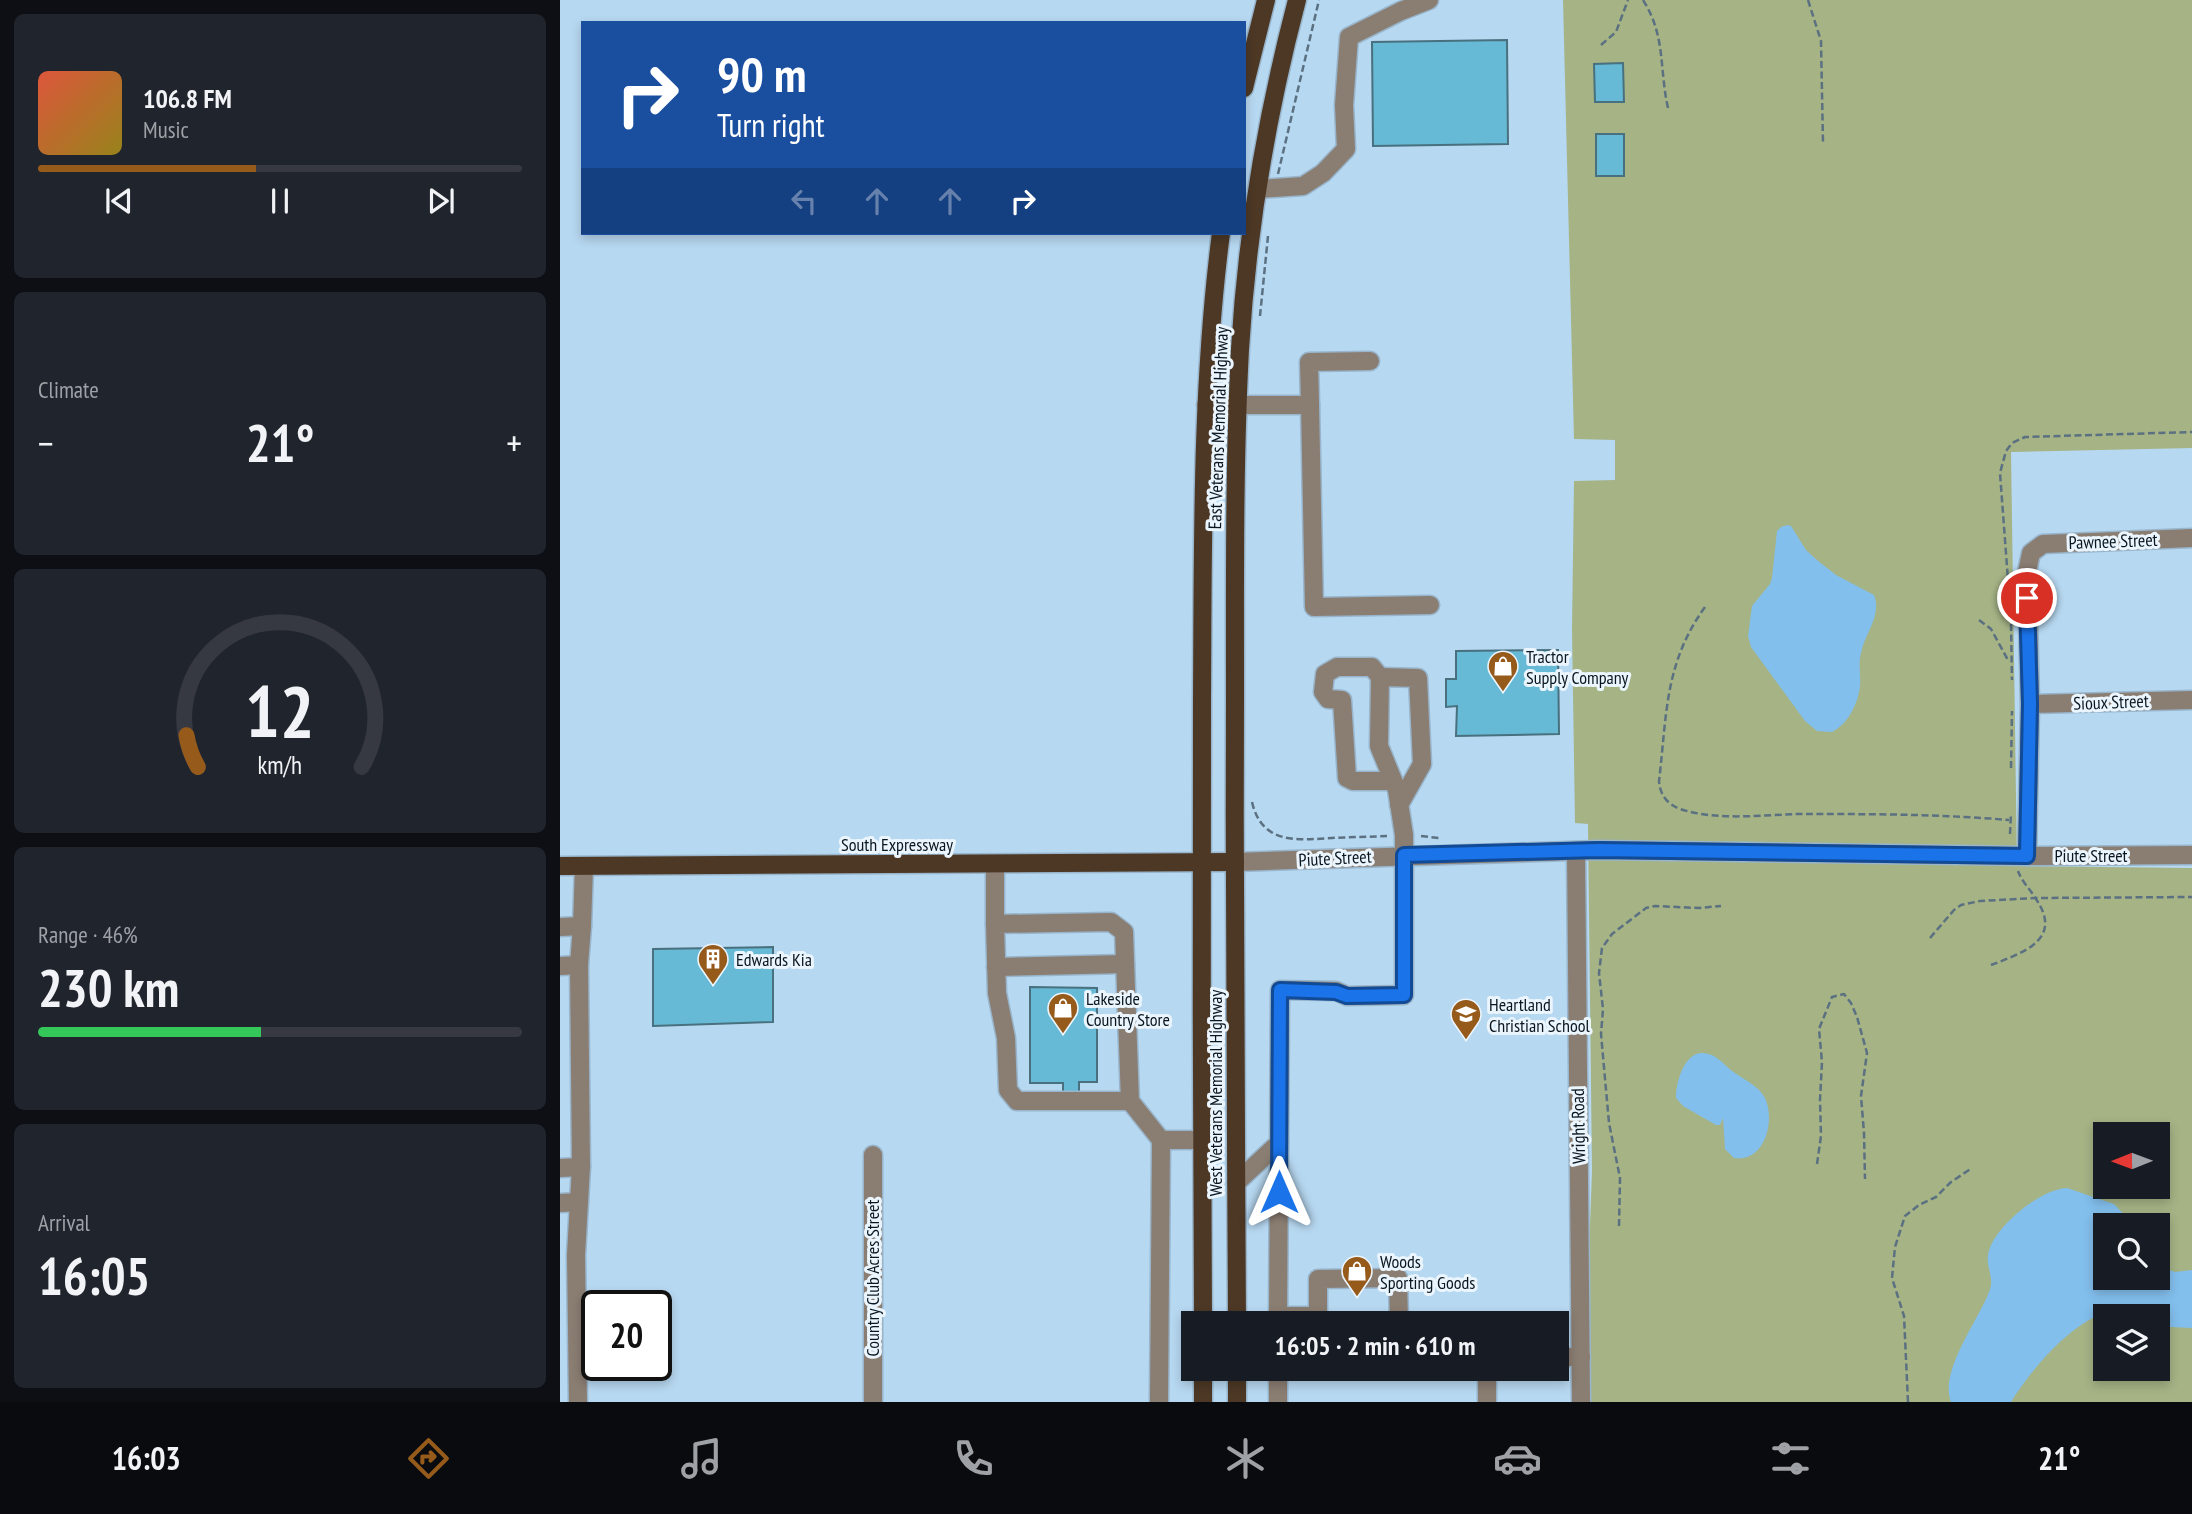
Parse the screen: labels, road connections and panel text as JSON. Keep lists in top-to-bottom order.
{
  "streets": {
    "main road": ["East Veterans Memorial Highway", "South Expressway", "West Veterans Memorial Highway"],
    "street": [
      "Pawnee Street",
      "Sioux Street",
      "Piute Street",
      "Wright Road",
      "Country Club Acres Street"
    ]
  },
  "crossings": [
    ["East Veterans Memorial Highway", "South Expressway"],
    ["East Veterans Memorial Highway", "Piute Street"],
    ["East Veterans Memorial Highway", "West Veterans Memorial Highway"],
    ["Pawnee Street", "Sioux Street"],
    ["South Expressway", "Piute Street"],
    ["South Expressway", "West Veterans Memorial Highway"],
    ["Piute Street", "West Veterans Memorial Highway"],
    ["Piute Street", "Wright Road"]
  ],
  "places": {
    "shop": ["Tractor Supply Company", "Lakeside Country Store", "Woods Sporting Goods"],
    "building": ["Edwards Kia"],
    "school or university": ["Heartland Christian School"]
  },
  "north": "left",
  "page": {
    "turn": ["90 m", "Turn right"],
    "song": ["106.8 FM", "Music"],
    "tile": [
      "Climate",
      ["Range · 46%", "230 km"],
      ["Arrival", "16:05"]
    ],
    "heat": ["−", "21°", "+"],
    "limit": "20",
    "trip": "16:05 · 2 min · 610 m",
    "tabs": ["16:03", "21°"],
    "gauge": ["12", "km/h"]
  }
}
